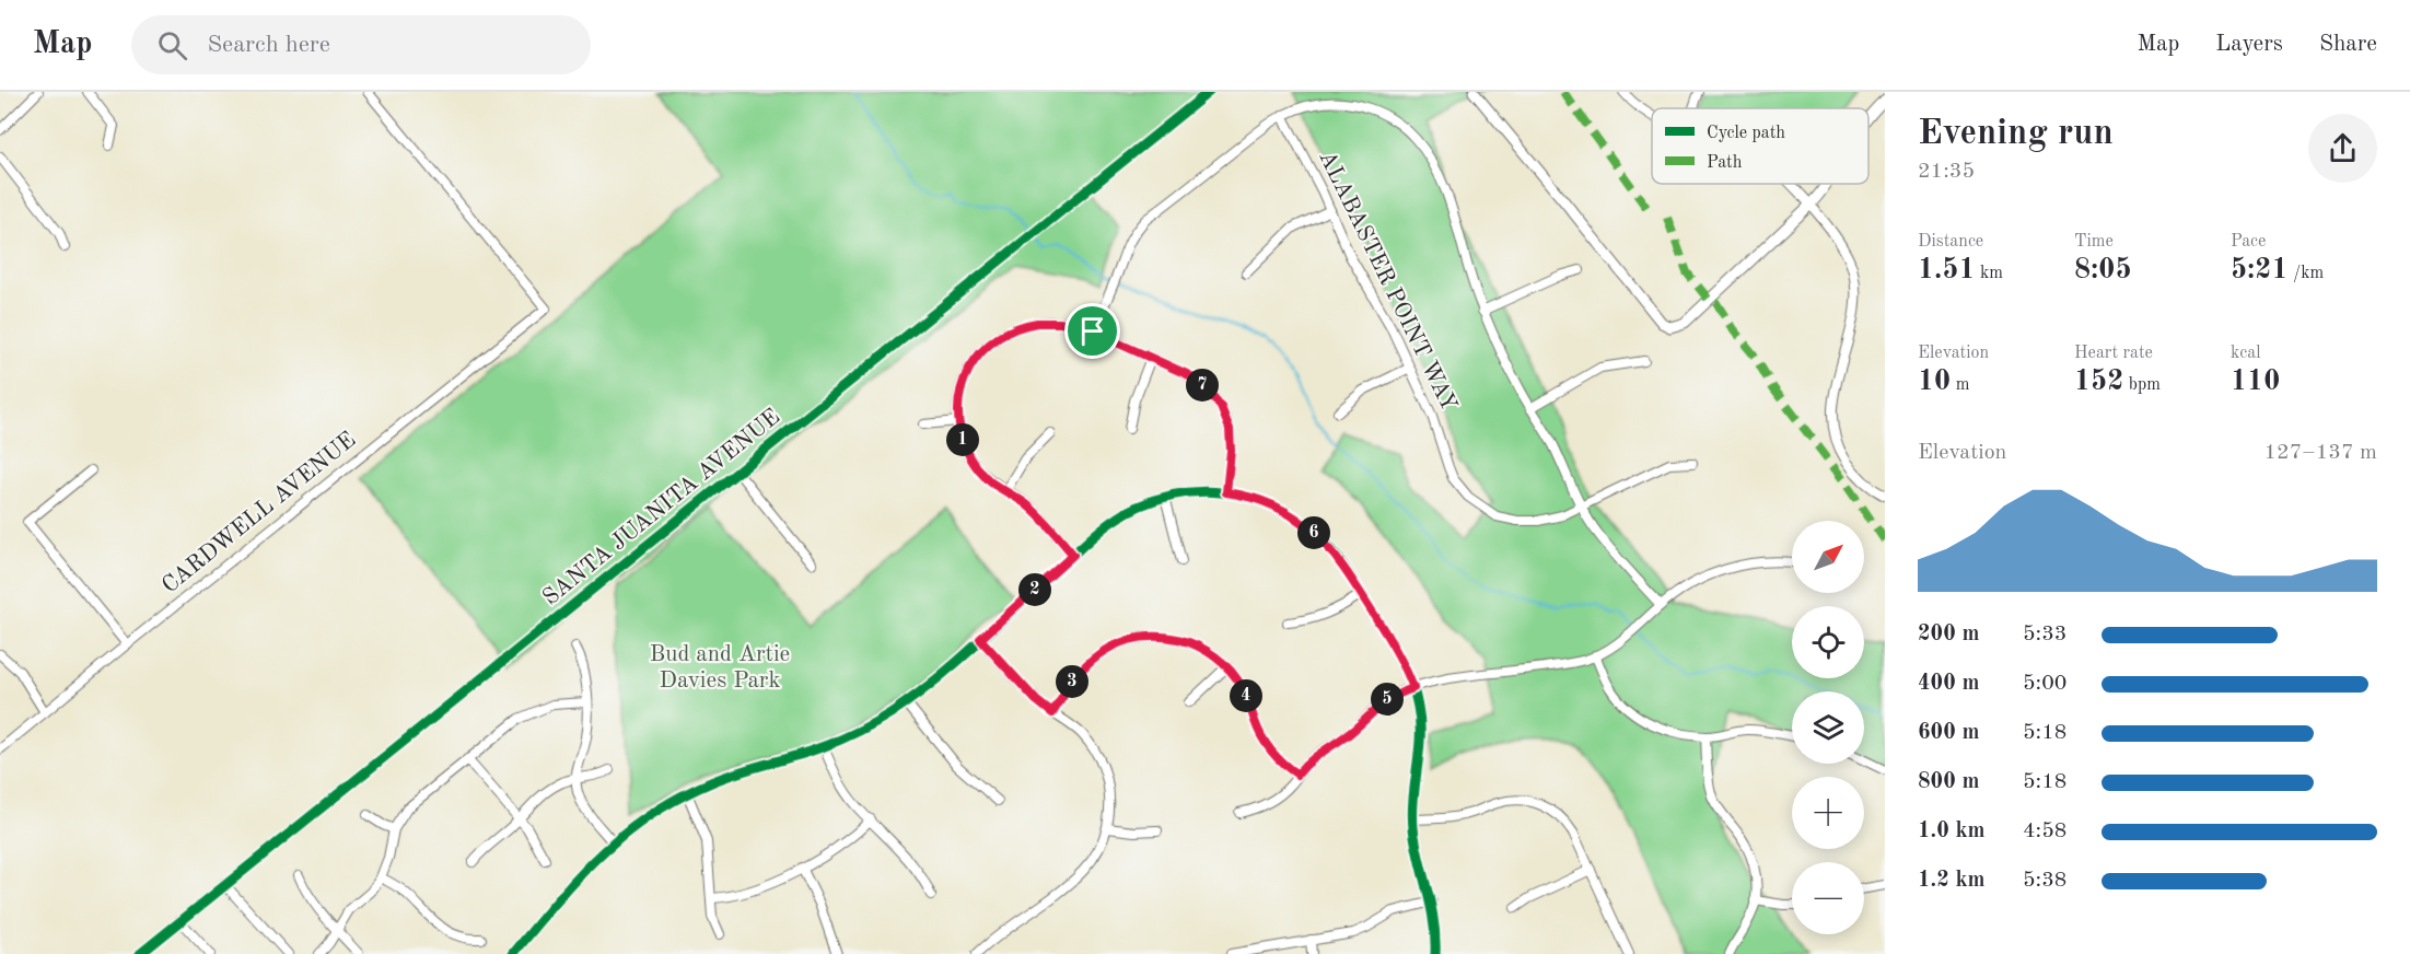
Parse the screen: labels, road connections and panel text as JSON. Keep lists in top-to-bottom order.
{
  "streets": {
    "street": ["ALABASTER POINT WAY", "SANTA JUANITA AVENUE", "CARDWELL AVENUE"]
  },
  "parks": ["Bud and Artie Davies Park"],
  "legend": ["Cycle path", "Path"],
  "north": "top right",
  "page": {
    "header": "Map",
    "search": "Search here",
    "nav": ["Map", "Layers", "Share"],
    "heading": ["Evening run", "21:35"],
    "stats": [
      ["Distance", "1.51 km"],
      ["Time", "8:05"],
      ["Pace", "5:21 /km"],
      ["Elevation", "10 m"],
      ["Heart rate", "152 bpm"],
      ["kcal", "110"]
    ],
    "pins": [
      "7",
      "1",
      "6",
      "2",
      "3",
      "4",
      "5"
    ],
    "chart": ["Elevation", "127–137 m"],
    "map_buttons": ["+", "−"],
    "list": [
      {
        "name": "200 m",
        "note": "5:33"
      },
      {
        "name": "400 m",
        "note": "5:00"
      },
      {
        "name": "600 m",
        "note": "5:18"
      },
      {
        "name": "800 m",
        "note": "5:18"
      },
      {
        "name": "1.0 km",
        "note": "4:58"
      },
      {
        "name": "1.2 km",
        "note": "5:38"
      }
    ]
  }
}
